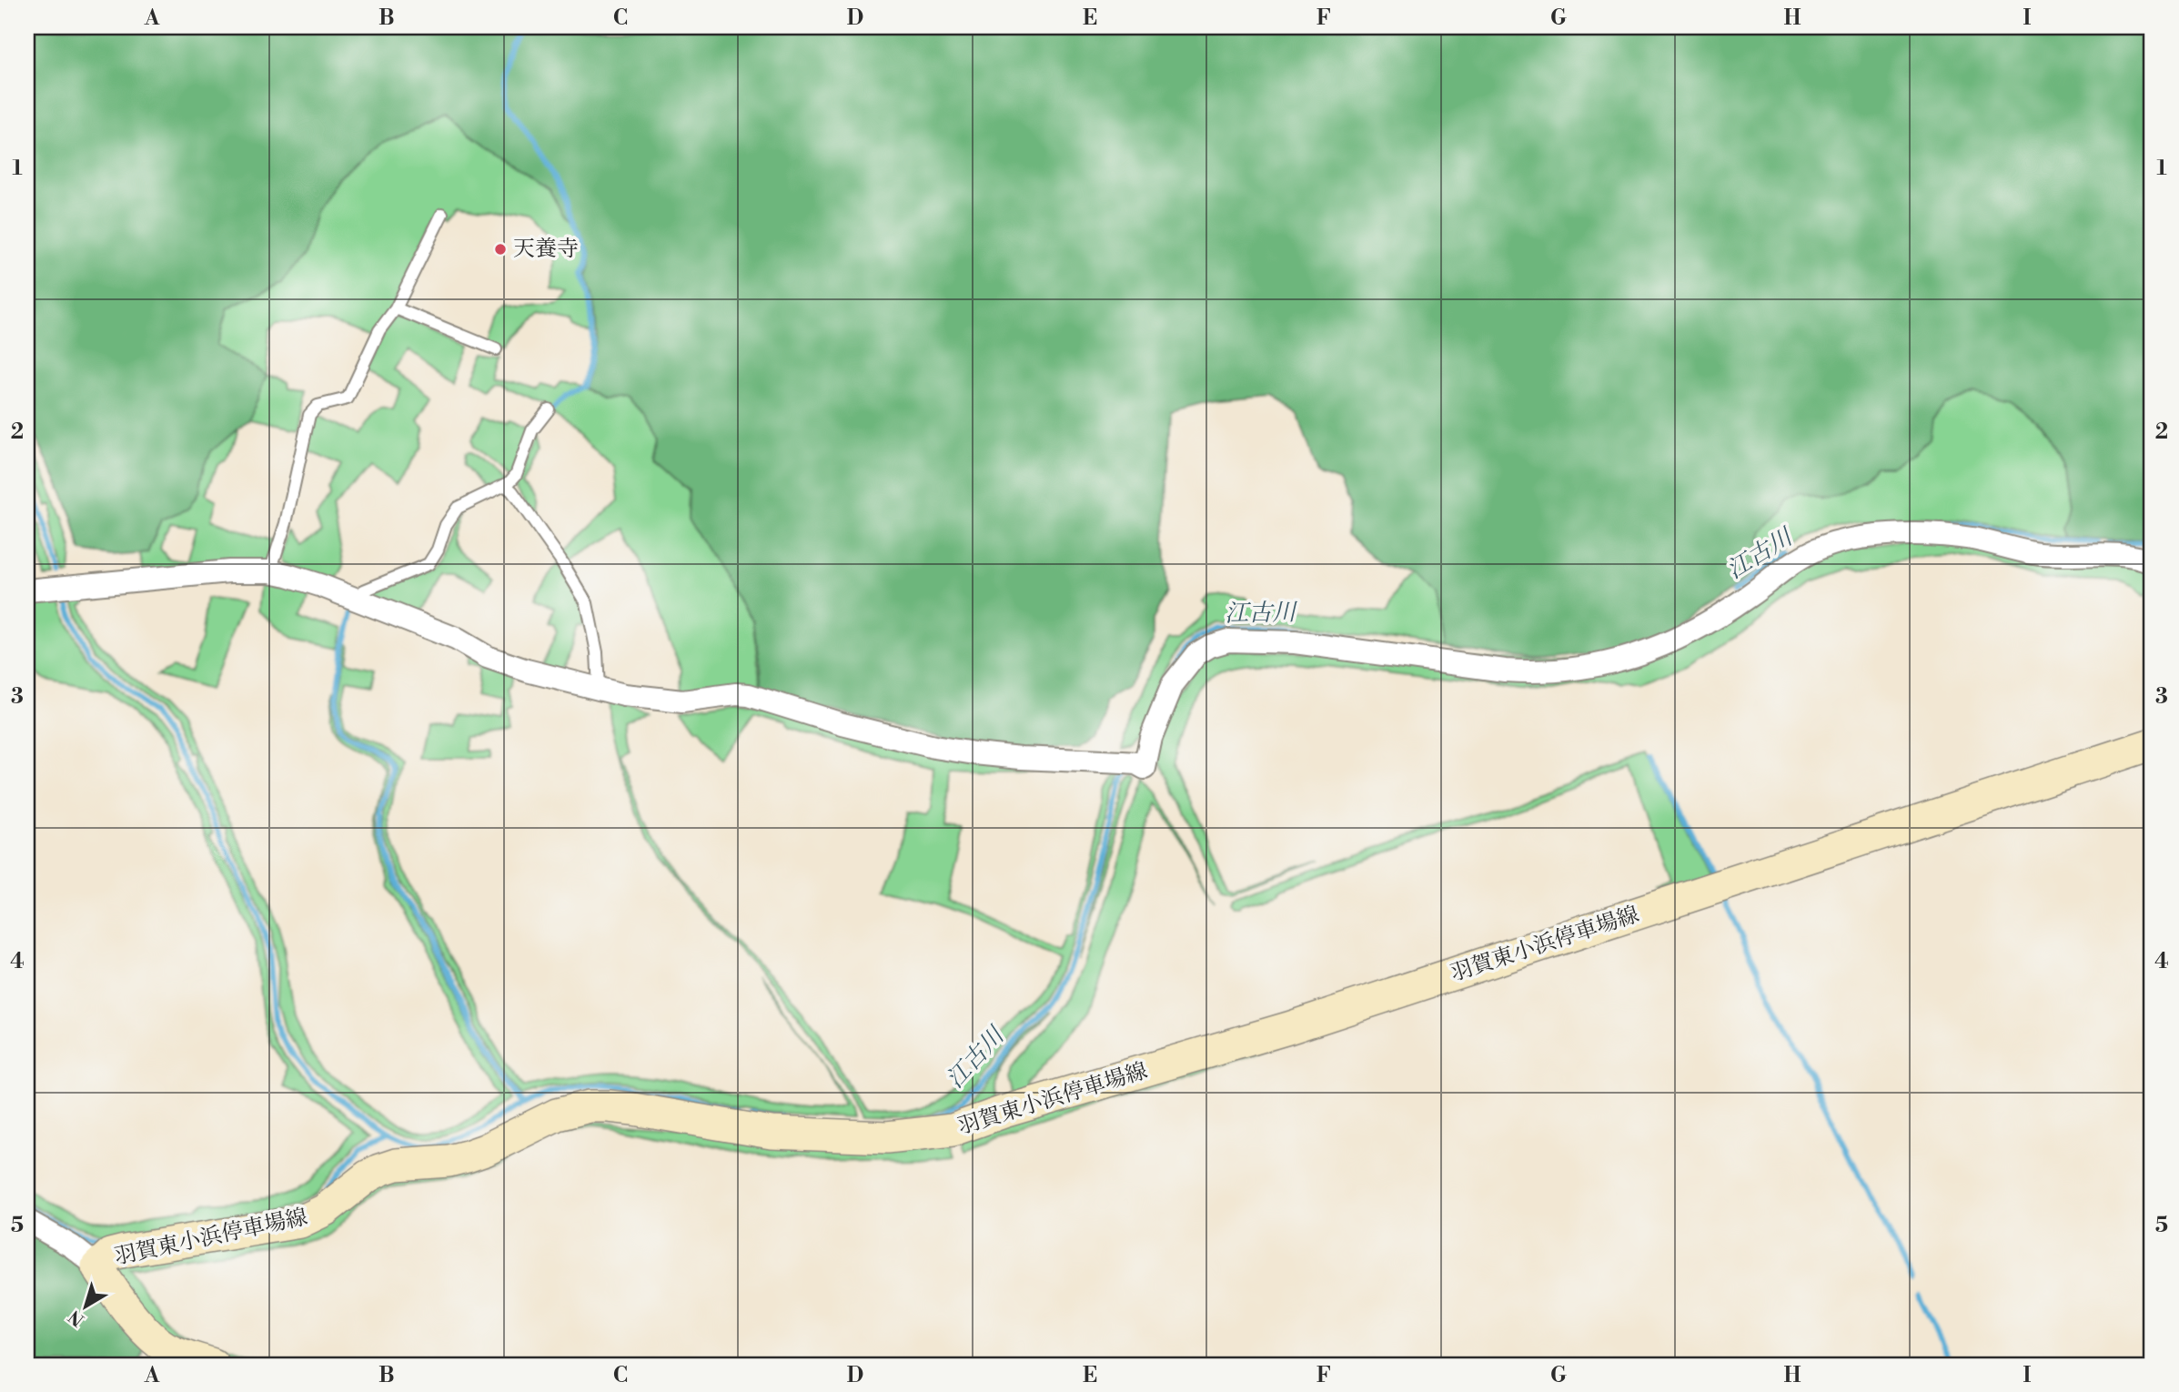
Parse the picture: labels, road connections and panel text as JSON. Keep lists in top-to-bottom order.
{
  "streets": {
    "main road": ["羽賀東小浜停車場線"]
  },
  "water": ["江古川"],
  "places": ["天養寺"],
  "north": "bottom left",
  "grid": {
    "columns": [
      "A",
      "B",
      "C",
      "D",
      "E",
      "F",
      "G",
      "H",
      "I"
    ],
    "rows": [
      "1",
      "2",
      "3",
      "4",
      "5"
    ]
  }
}
